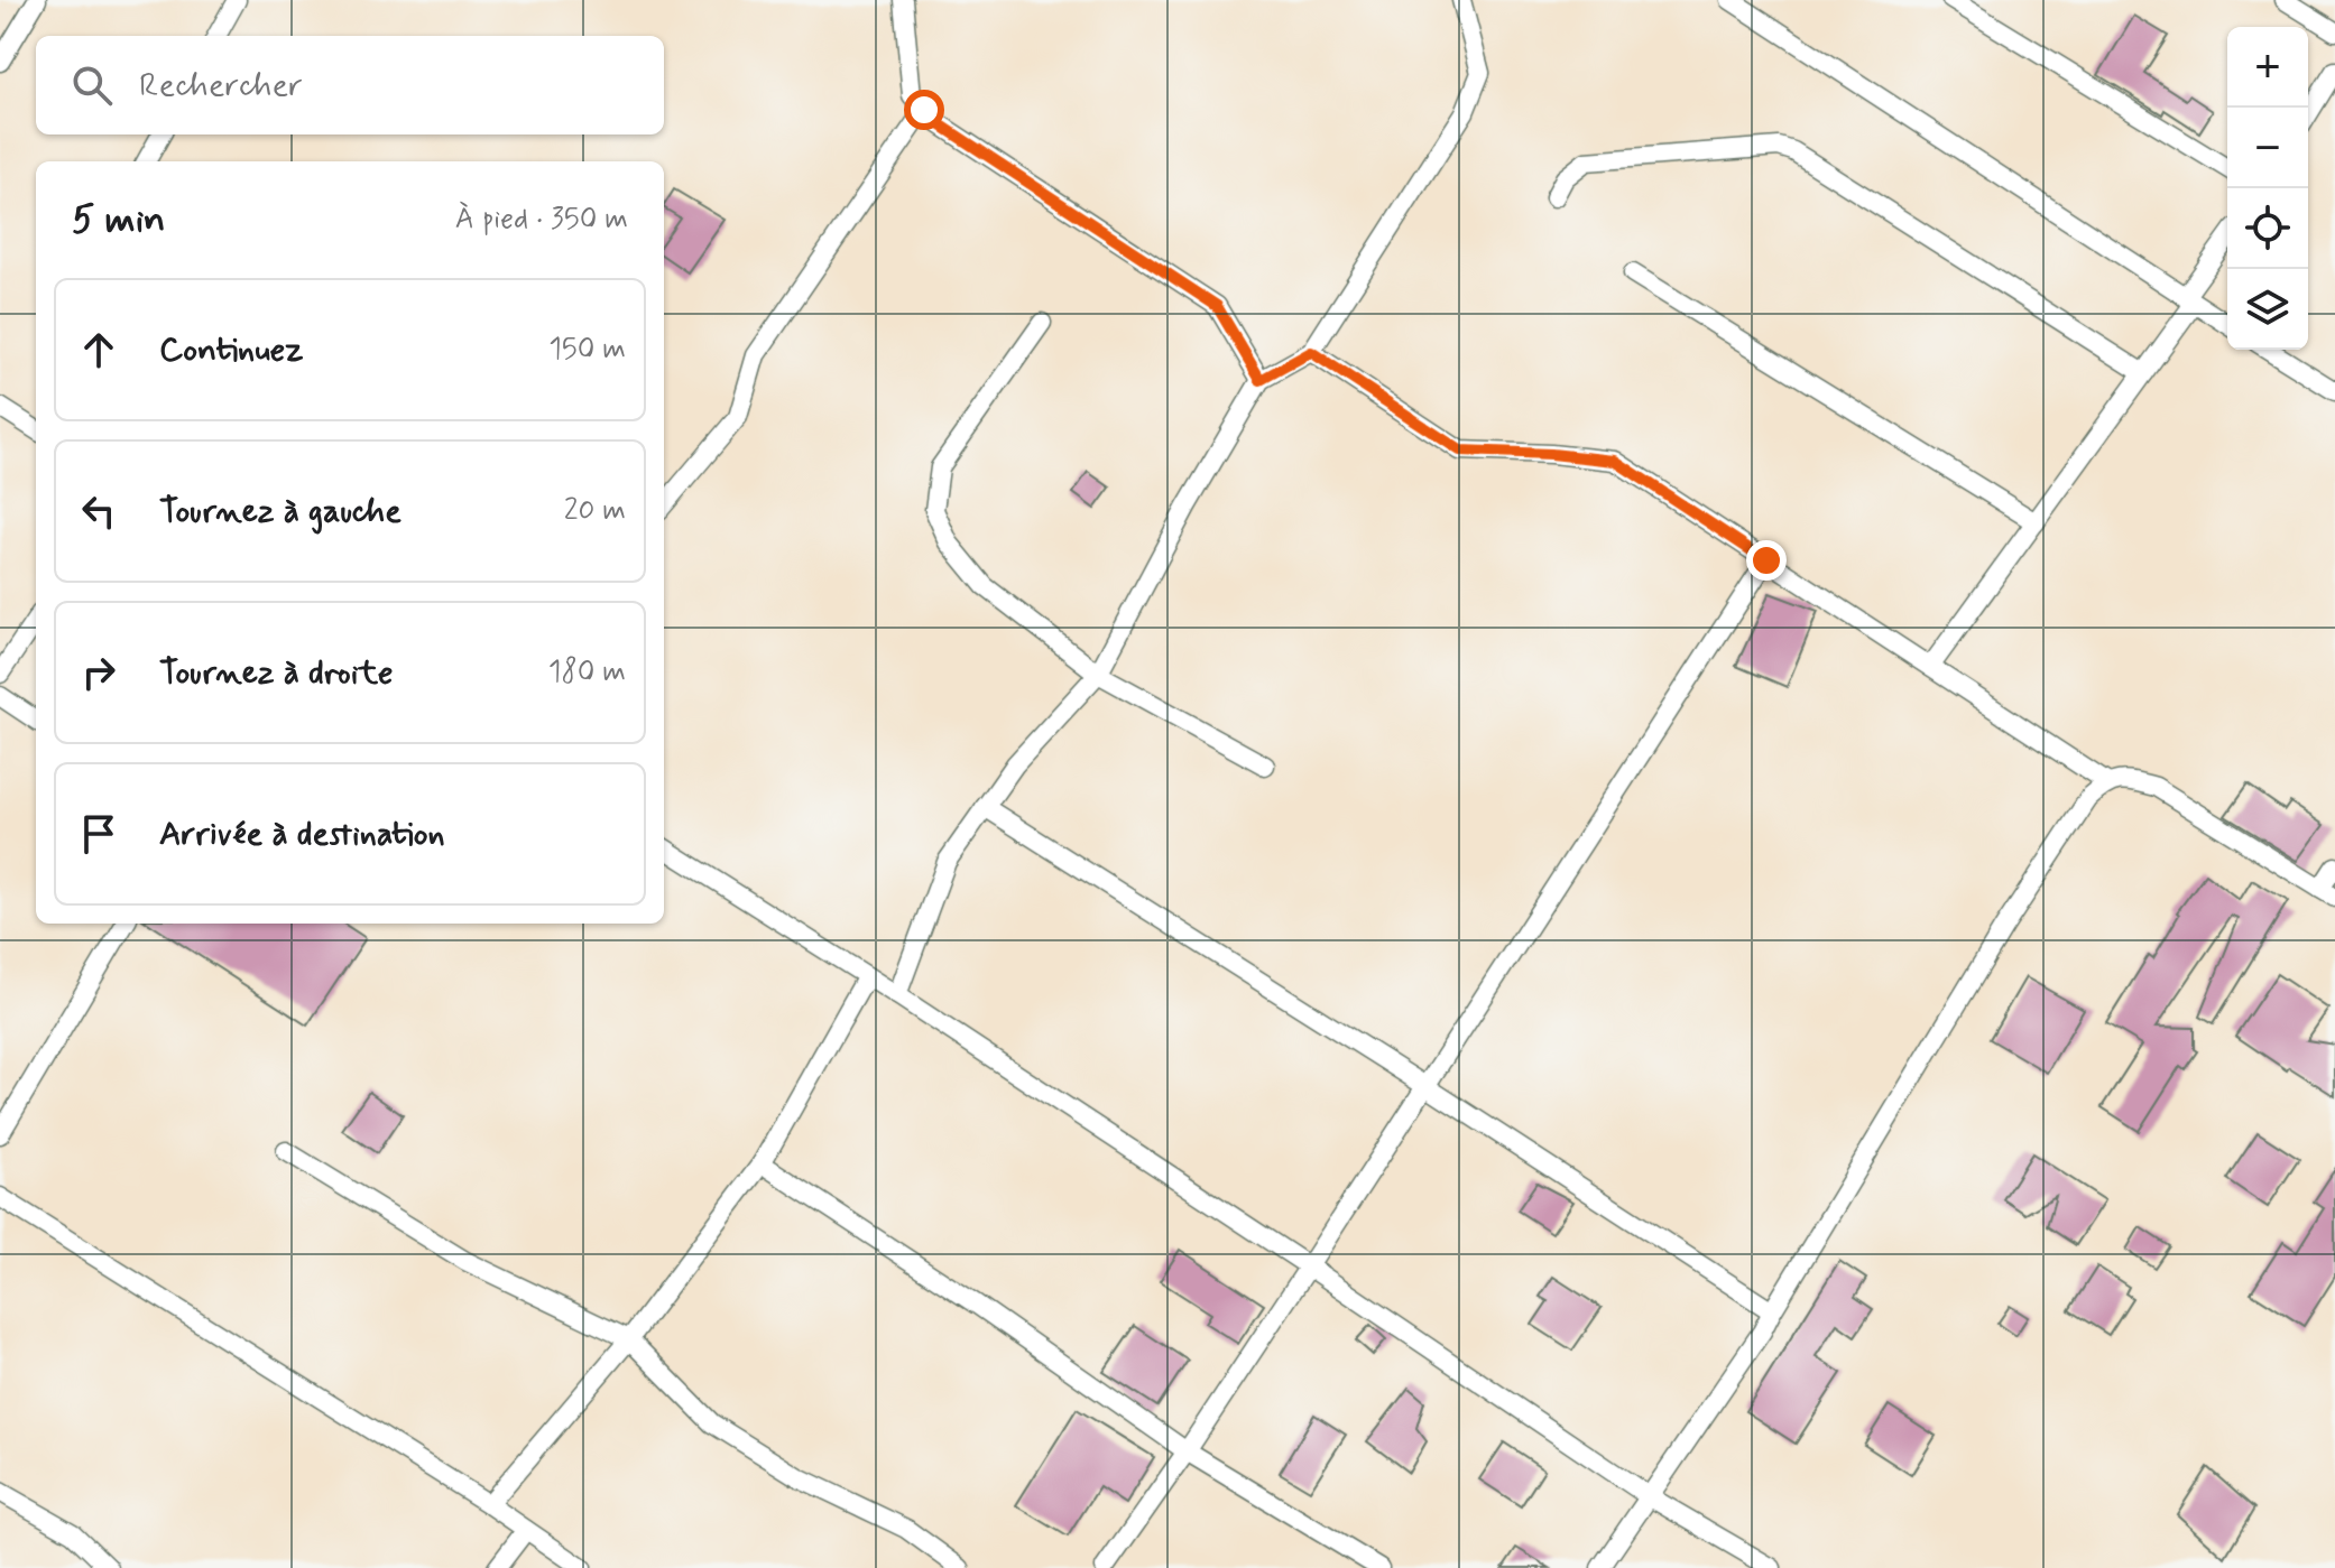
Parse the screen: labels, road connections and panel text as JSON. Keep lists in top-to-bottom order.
{
  "page": {
    "map_buttons": ["+", "−"],
    "search": "Rechercher",
    "heading": ["5 min", "À pied · 350 m"],
    "list": [
      ["Continuez", "150 m"],
      ["Tournez à gauche", "20 m"],
      ["Tournez à droite", "180 m"],
      "Arrivée à destination"
    ]
  }
}
